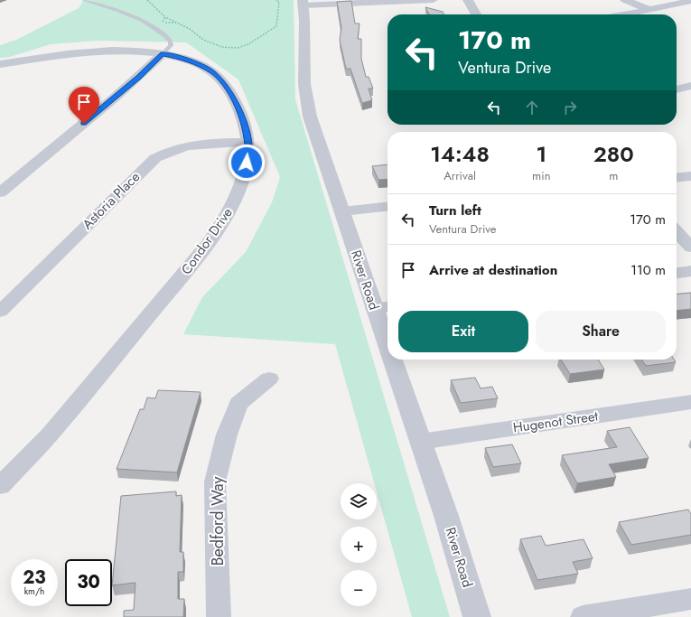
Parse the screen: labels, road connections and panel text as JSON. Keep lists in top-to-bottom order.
{
  "streets": {
    "street": [
      "Astoria Place",
      "Condor Drive",
      "River Road",
      "Hugenot Street",
      "Bedford Way"
    ]
  },
  "crossings": [
    ["Astoria Place", "Condor Drive"],
    ["River Road", "Hugenot Street"]
  ],
  "page": {
    "turn": ["170 m", "Ventura Drive"],
    "eta": [
      "14:48",
      "Arrival",
      "1",
      "min",
      "280",
      "m"
    ],
    "list": [
      {
        "name": "Turn left",
        "note": "Ventura Drive",
        "value": "170 m"
      },
      {
        "name": "Arrive at destination",
        "value": "110 m"
      }
    ],
    "buttons": ["Exit", "Share"],
    "map_buttons": ["+", "−"],
    "speed": "23 km/h",
    "limit": "30"
  }
}
